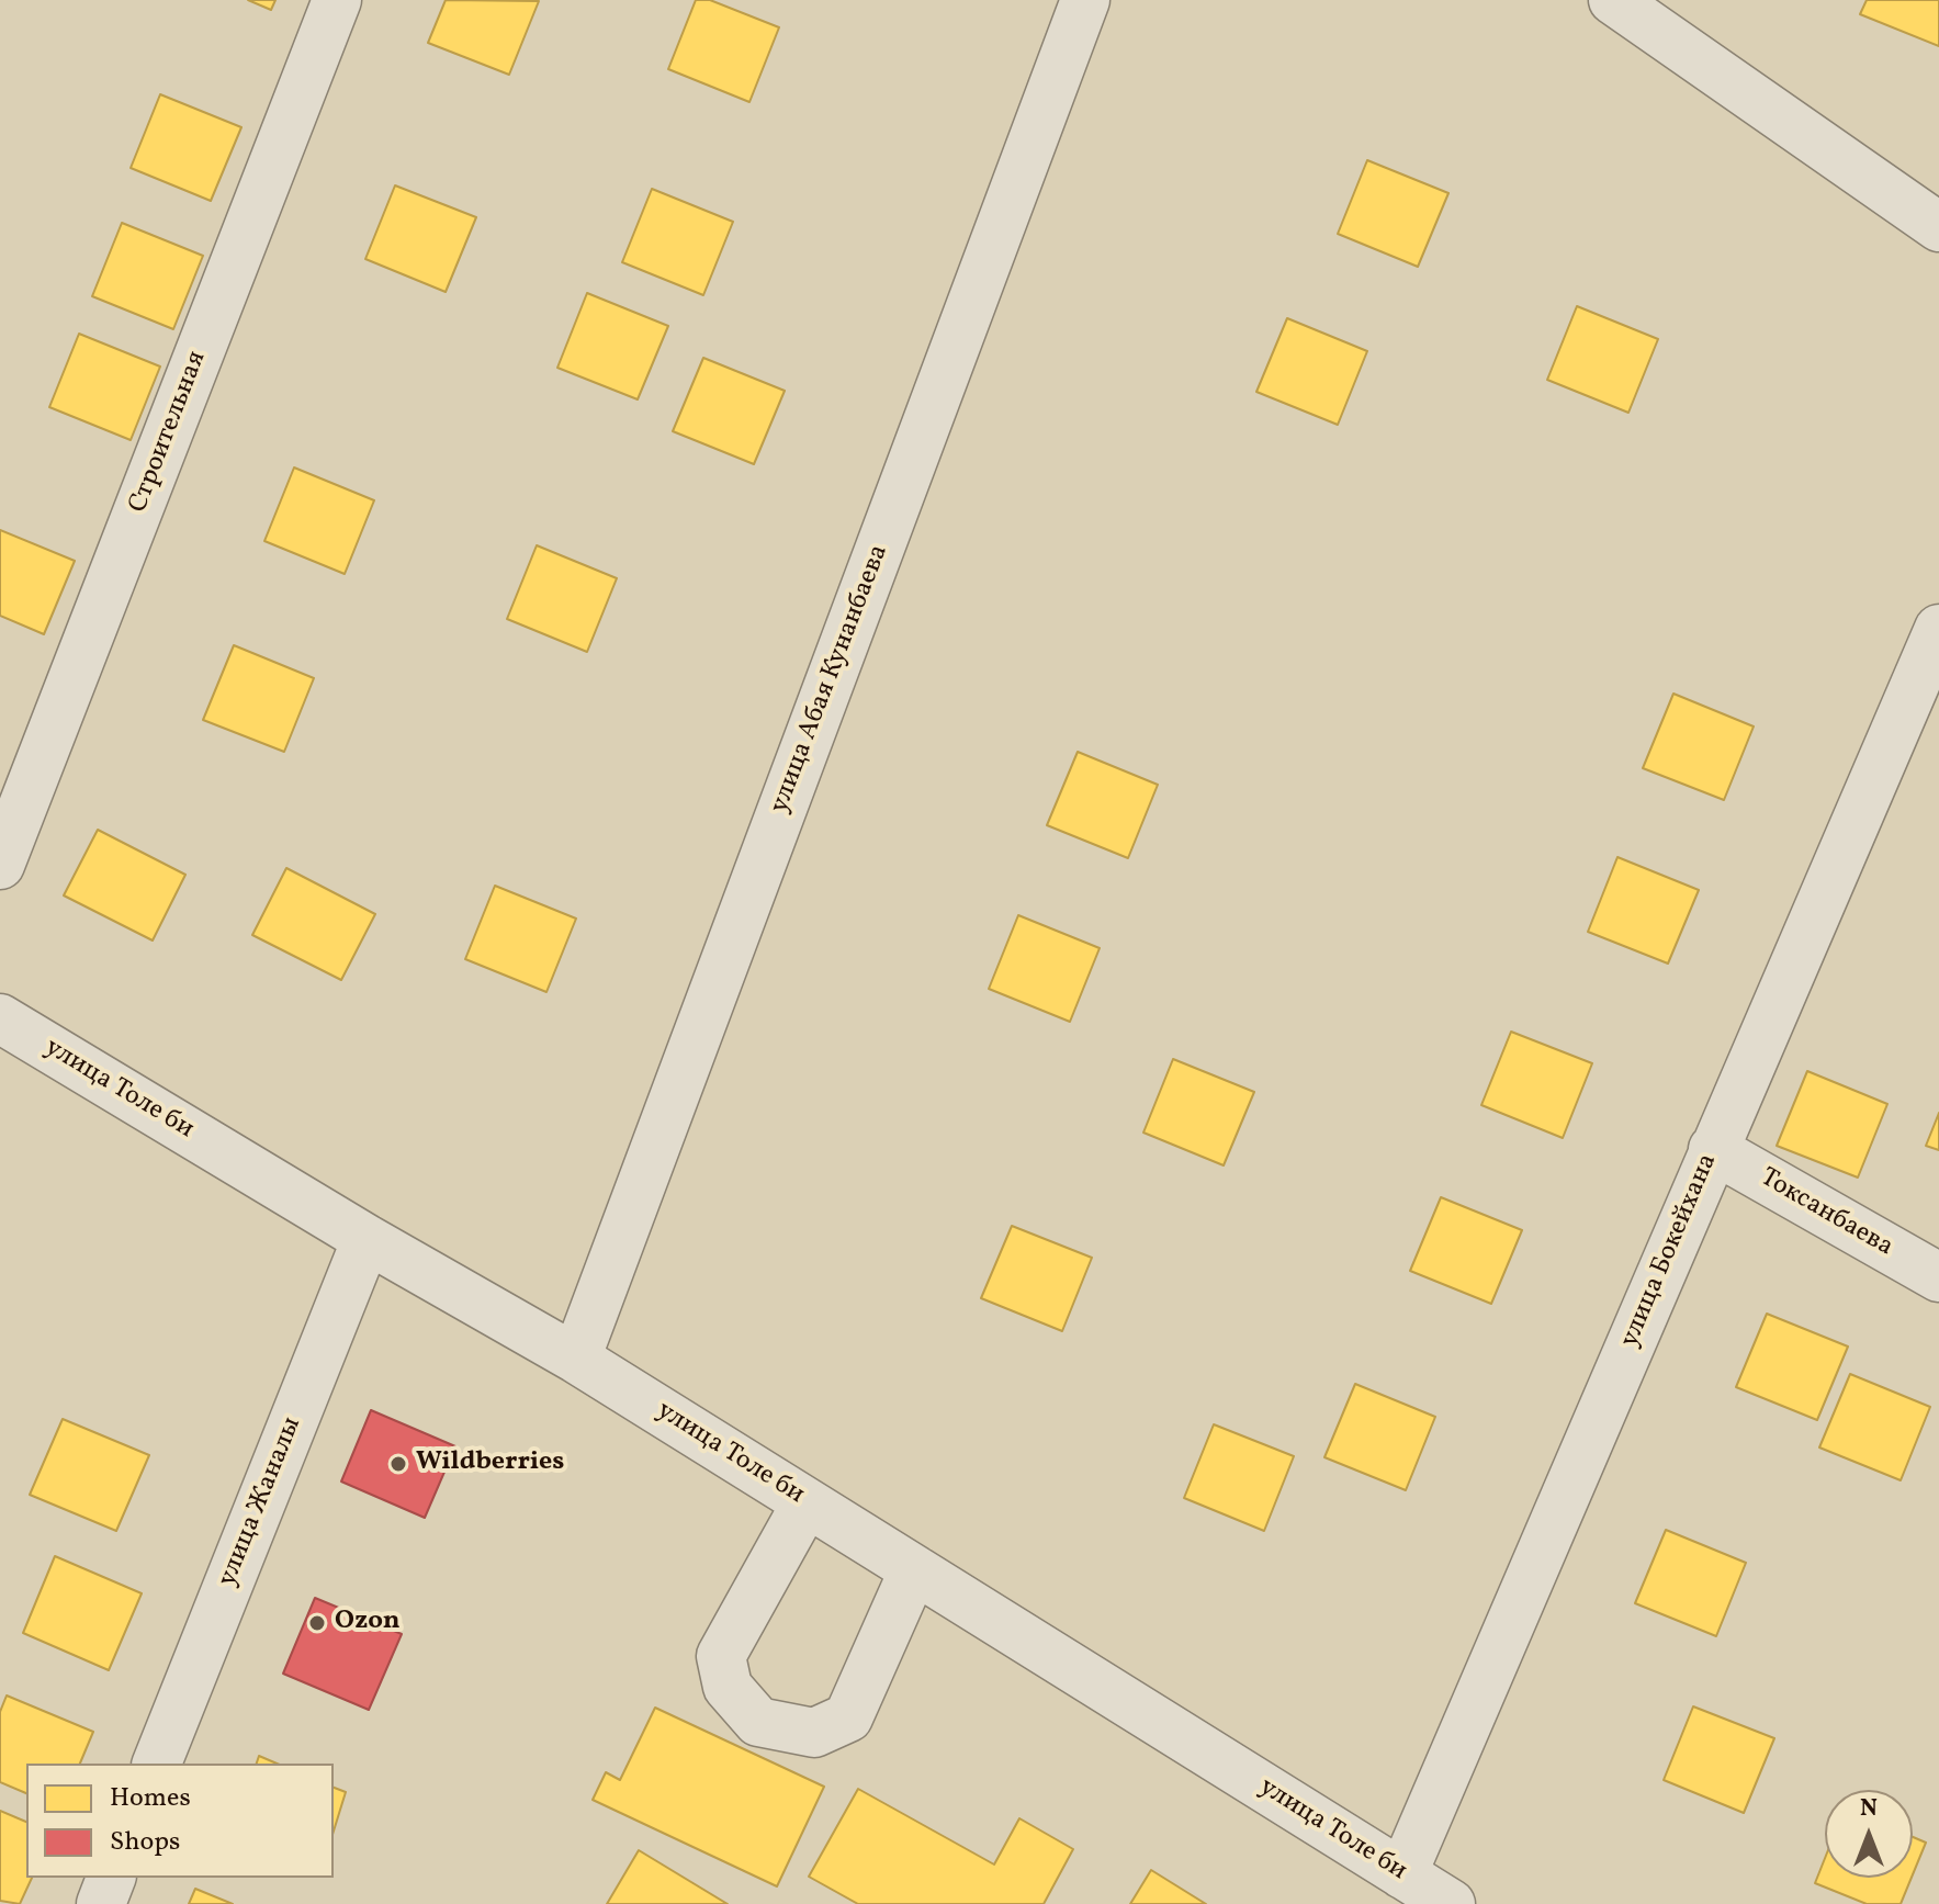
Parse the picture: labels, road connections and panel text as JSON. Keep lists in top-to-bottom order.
{
  "streets": {
    "street": [
      "Строительная",
      "улица Абая Кунанбаева",
      "улица Толе би",
      "Токсанбаева",
      "улица Бокейхана",
      "улица Жаналы"
    ]
  },
  "crossings": [
    ["улица Абая Кунанбаева", "улица Толе би"],
    ["улица Толе би", "улица Бокейхана"],
    ["улица Толе би", "улица Жаналы"],
    ["Токсанбаева", "улица Бокейхана"]
  ],
  "places": ["Wildberries", "Ozon"],
  "legend": ["Homes", "Shops"],
  "north": "top"
}
